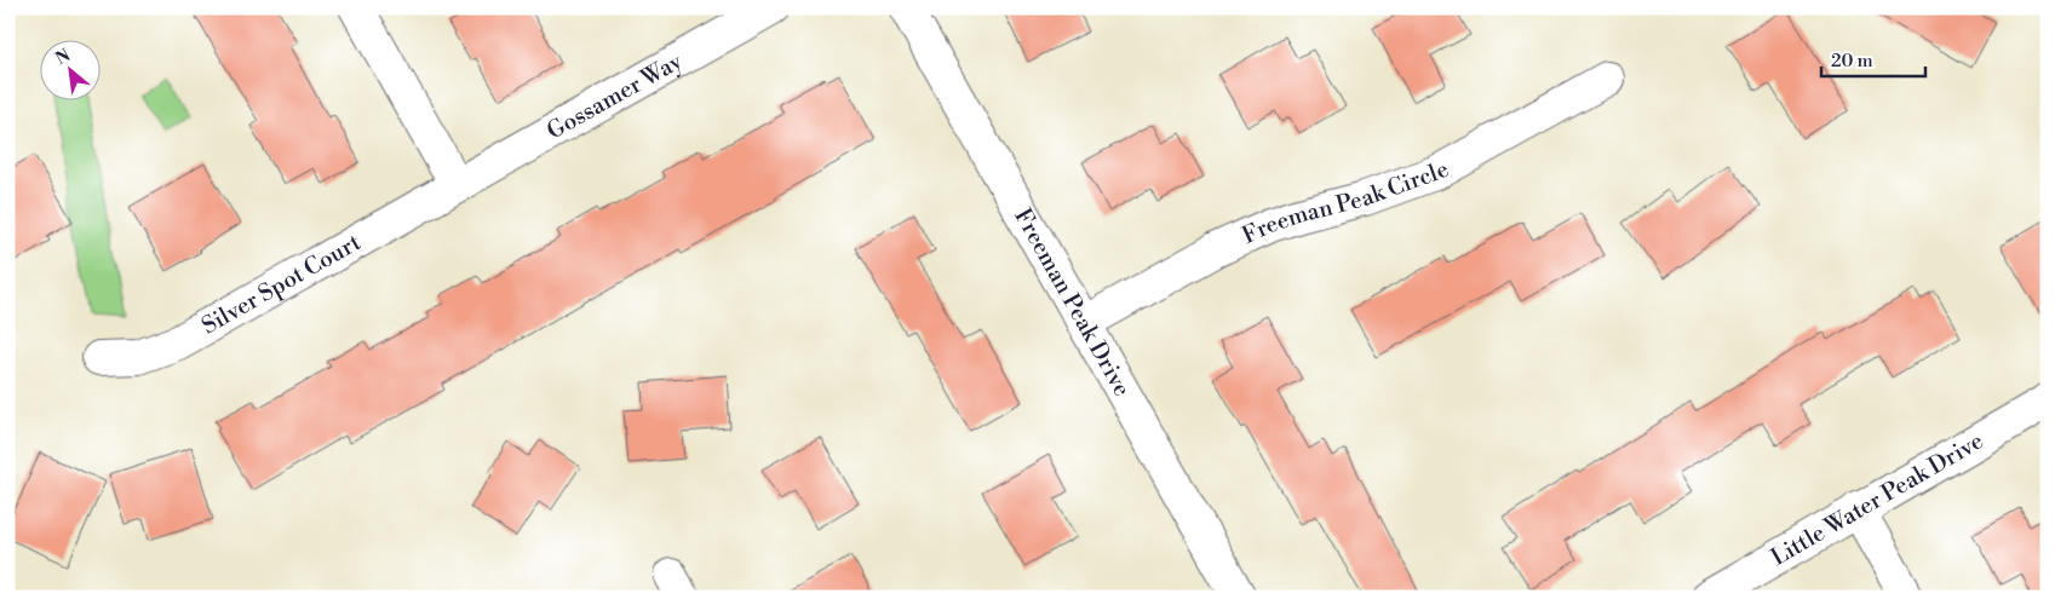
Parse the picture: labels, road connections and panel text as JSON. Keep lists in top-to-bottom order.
{
  "streets": {
    "street": [
      "Gossamer Way",
      "Freeman Peak Circle",
      "Silver Spot Court",
      "Freeman Peak Drive",
      "Little Water Peak Drive"
    ]
  },
  "crossings": [
    ["Gossamer Way", "Silver Spot Court"],
    ["Freeman Peak Circle", "Freeman Peak Drive"]
  ],
  "scale_bar": "20 m",
  "north": "top left"
}
